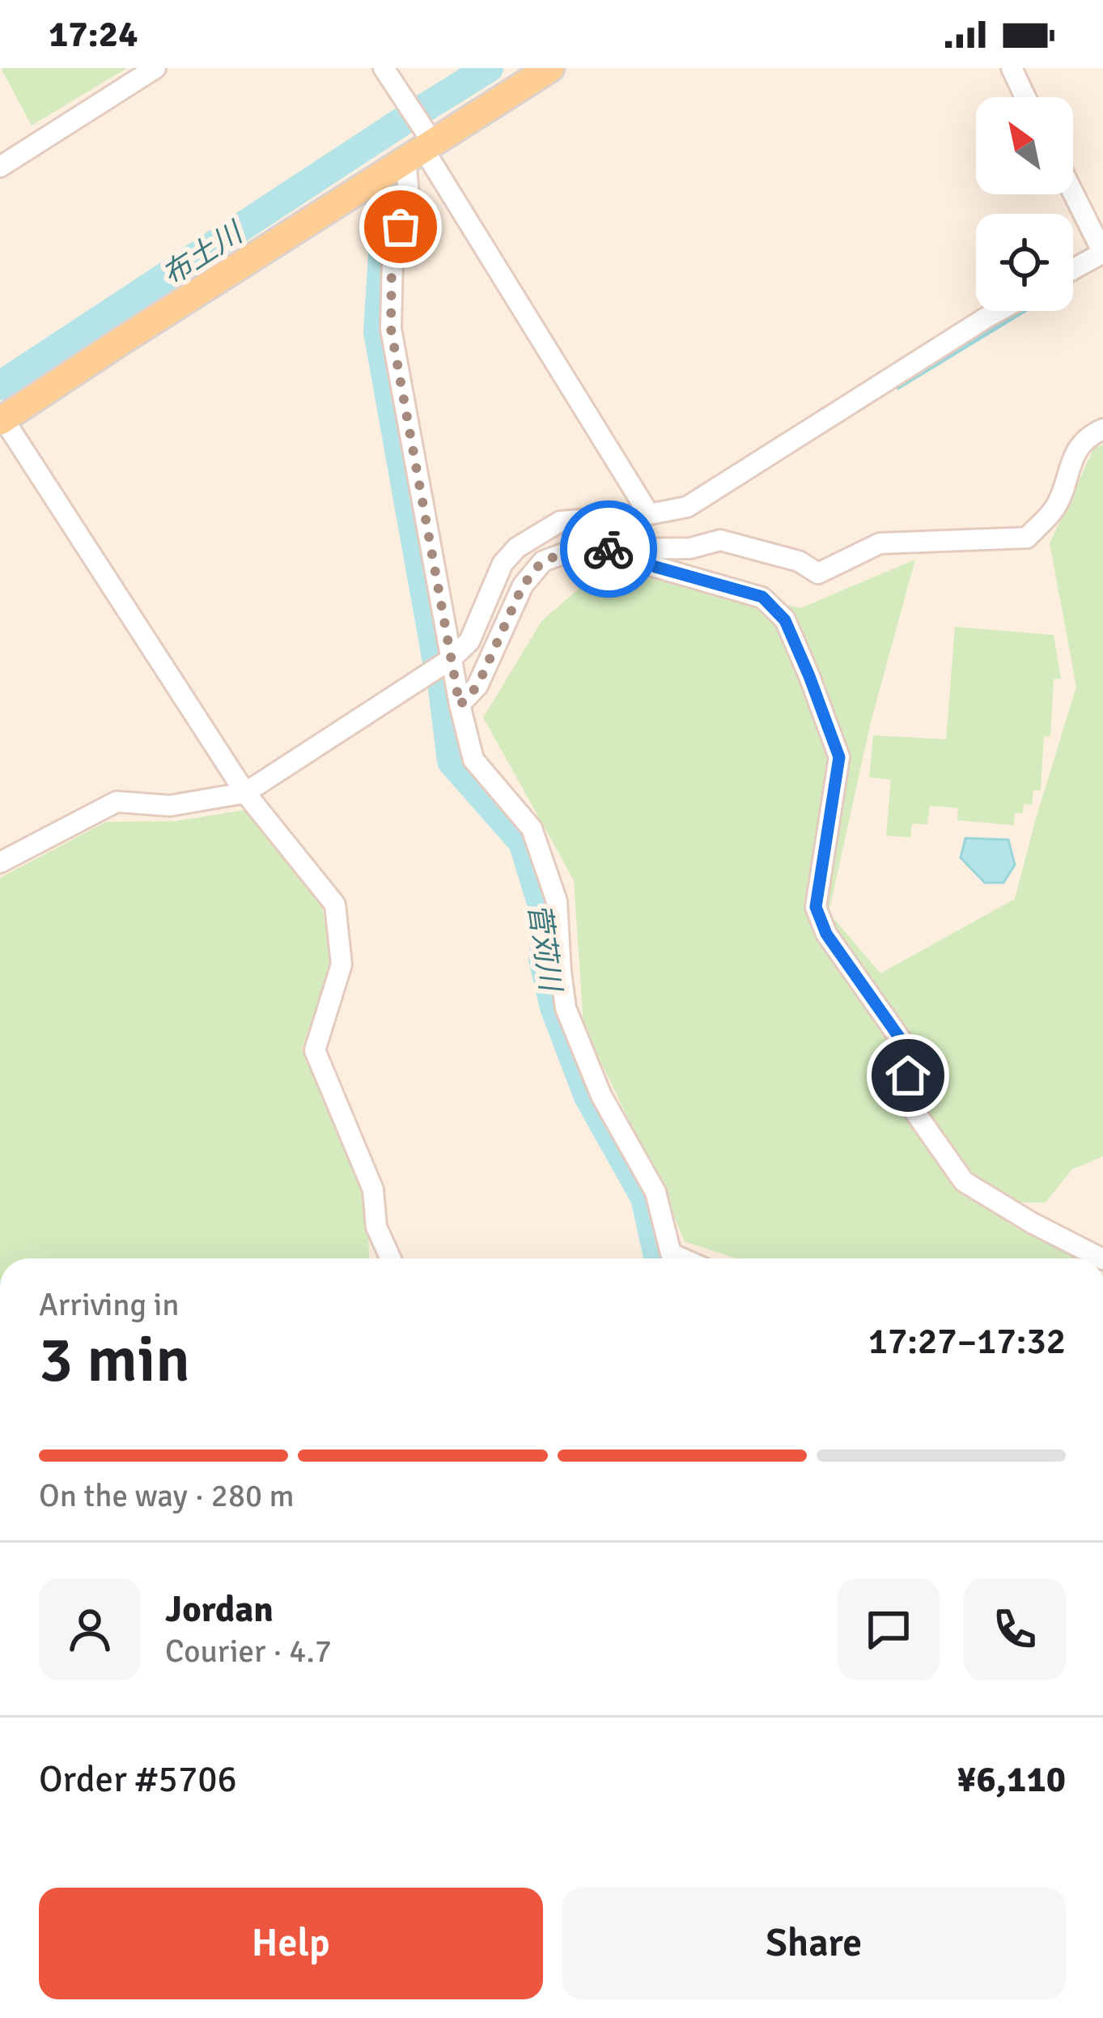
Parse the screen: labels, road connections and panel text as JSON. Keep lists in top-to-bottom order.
{
  "water": ["布土川", "菅苅川"],
  "north": "top left",
  "page": {
    "status": "17:24",
    "heading": ["3 min", "Arriving in", "17:27–17:32"],
    "panel": [
      "Jordan",
      "Courier · 4.7",
      "Order #5706",
      "¥6,110"
    ],
    "bar": "On the way · 280 m",
    "buttons": ["Help", "Share"]
  }
}
